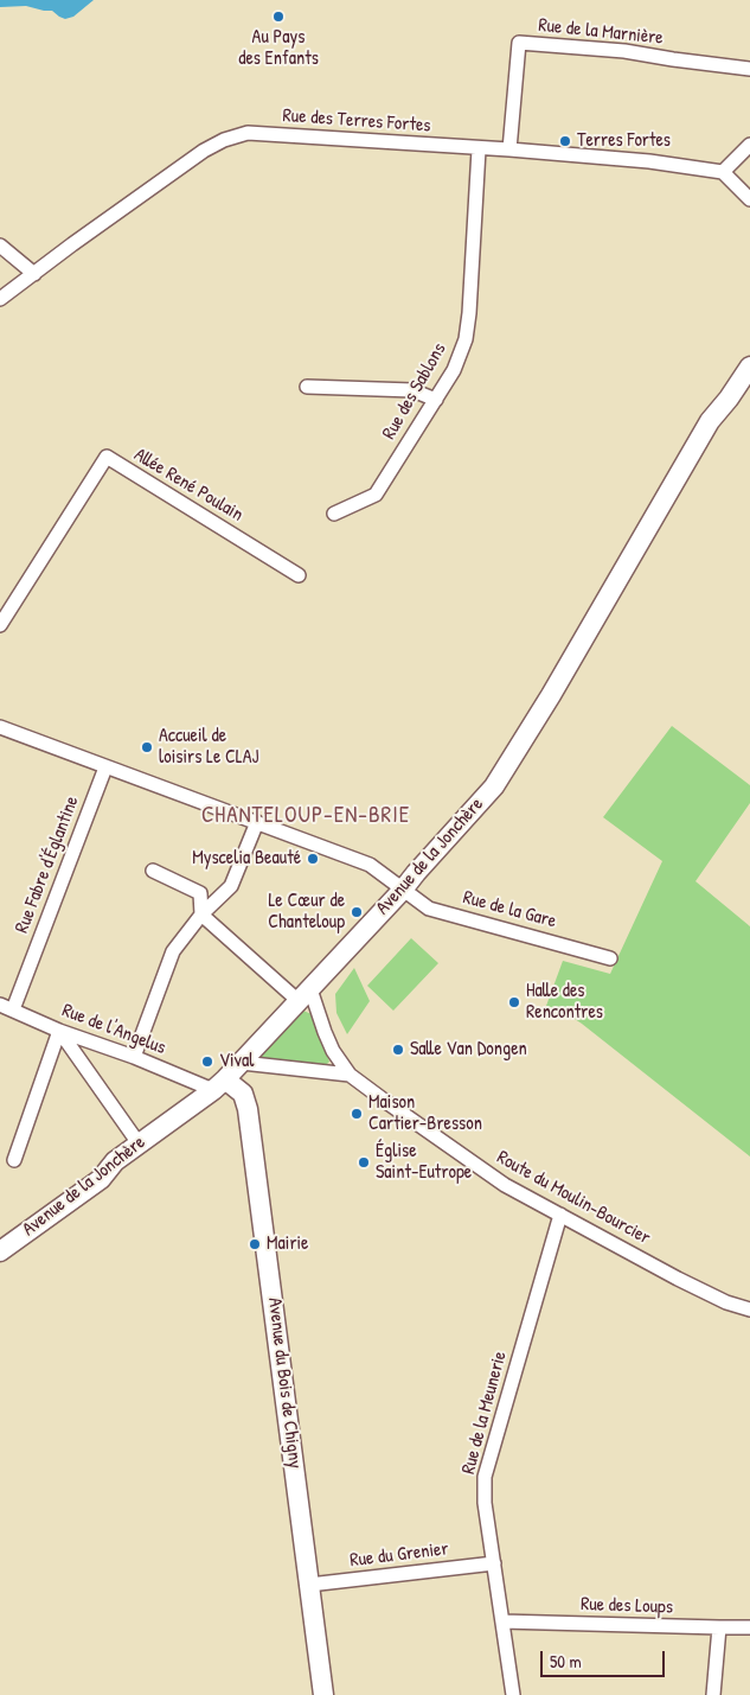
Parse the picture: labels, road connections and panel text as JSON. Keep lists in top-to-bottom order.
{
  "streets": {
    "main road": ["Avenue de la Jonchère", "Avenue du Bois de Chigny"],
    "street": [
      "Rue de la Marnière",
      "Rue des Terres Fortes",
      "Rue des Sablons",
      "Allée René Poulain",
      "Rue Fabre d'Églantine",
      "Rue de la Gare",
      "Rue de l'Angelus",
      "Route du Moulin-Bourcier",
      "Rue de la Meunerie",
      "Rue du Grenier",
      "Rue des Loups"
    ]
  },
  "crossings": [
    ["Rue de la Marnière", "Rue des Terres Fortes"],
    ["Rue des Terres Fortes", "Rue des Sablons"],
    ["Avenue de la Jonchère", "Rue de la Gare"],
    ["Avenue de la Jonchère", "Rue de l'Angelus"],
    ["Avenue de la Jonchère", "Route du Moulin-Bourcier"],
    ["Avenue de la Jonchère", "Avenue du Bois de Chigny"],
    ["Rue Fabre d'Églantine", "Rue de la Gare"],
    ["Rue Fabre d'Églantine", "Rue de l'Angelus"],
    ["Rue de l'Angelus", "Avenue du Bois de Chigny"],
    ["Route du Moulin-Bourcier", "Rue de la Meunerie"],
    ["Avenue du Bois de Chigny", "Rue du Grenier"],
    ["Rue de la Meunerie", "Rue du Grenier"],
    ["Rue de la Meunerie", "Rue des Loups"]
  ],
  "districts": ["CHANTELOUP-EN-BRIE"],
  "places": [
    "Au Pays des Enfants",
    "Terres Fortes",
    "Accueil de loisirs Le CLAJ",
    "Myscelia Beauté",
    "Le Cœur de Chanteloup",
    "Halle des Rencontres",
    "Salle Van Dongen",
    "Vival",
    "Maison Cartier-Bresson",
    "Église Saint-Eutrope",
    "Mairie"
  ],
  "scale_bar": "50 m"
}
